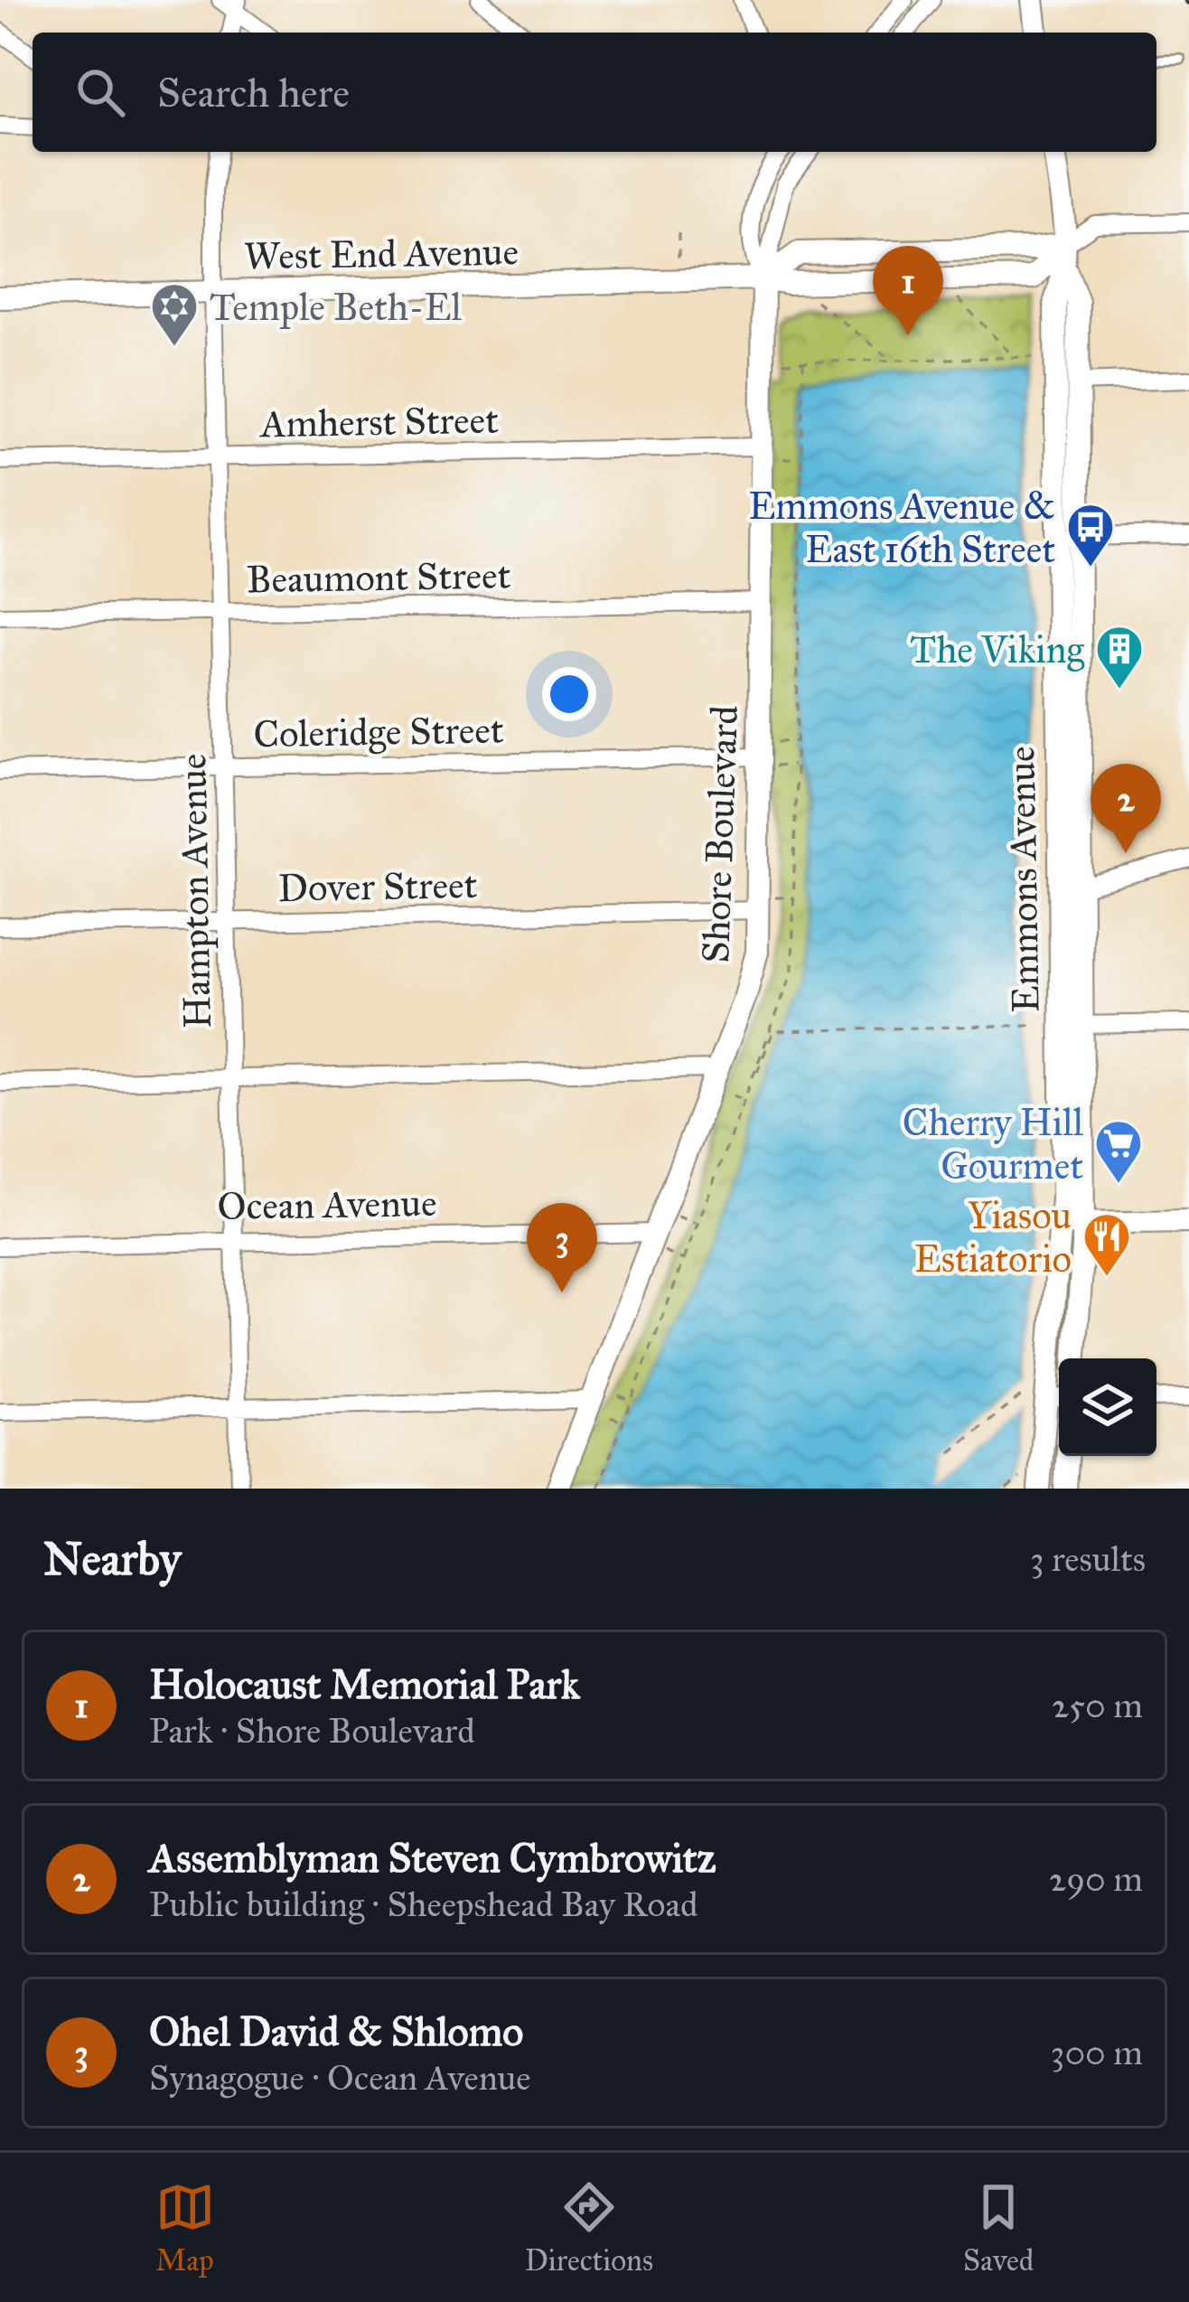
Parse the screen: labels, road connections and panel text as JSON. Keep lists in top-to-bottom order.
{
  "streets": {
    "main road": ["West End Avenue", "Shore Boulevard", "Emmons Avenue"],
    "street": [
      "Amherst Street",
      "Beaumont Street",
      "Coleridge Street",
      "Dover Street",
      "Hampton Avenue",
      "Ocean Avenue"
    ]
  },
  "crossings": [
    ["West End Avenue", "Shore Boulevard"],
    ["West End Avenue", "Hampton Avenue"],
    ["Amherst Street", "Shore Boulevard"],
    ["Amherst Street", "Hampton Avenue"],
    ["Beaumont Street", "Shore Boulevard"],
    ["Beaumont Street", "Hampton Avenue"],
    ["Coleridge Street", "Shore Boulevard"],
    ["Coleridge Street", "Hampton Avenue"],
    ["Shore Boulevard", "Dover Street"],
    ["Shore Boulevard", "Ocean Avenue"],
    ["Dover Street", "Hampton Avenue"],
    ["Hampton Avenue", "Ocean Avenue"]
  ],
  "places": {
    "synagogue": ["Temple Beth-El"],
    "bus stop": ["Emmons Avenue & East 16th Street"],
    "building": ["The Viking"],
    "supermarket": ["Cherry Hill Gourmet"],
    "restaurant": ["Yiasou Estiatorio"]
  },
  "page": {
    "search": "Search here",
    "pins": ["1", "2", "3"],
    "heading": ["Nearby", "3 results"],
    "list": [
      {
        "mark": "1",
        "name": "Holocaust Memorial Park",
        "note": "Park · Shore Boulevard",
        "value": "250 m"
      },
      {
        "mark": "2",
        "name": "Assemblyman Steven Cymbrowitz",
        "note": "Public building · Sheepshead Bay Road",
        "value": "290 m"
      },
      {
        "mark": "3",
        "name": "Ohel David & Shlomo",
        "note": "Synagogue · Ocean Avenue",
        "value": "300 m"
      }
    ],
    "nav": ["Map", "Directions", "Saved"]
  }
}
